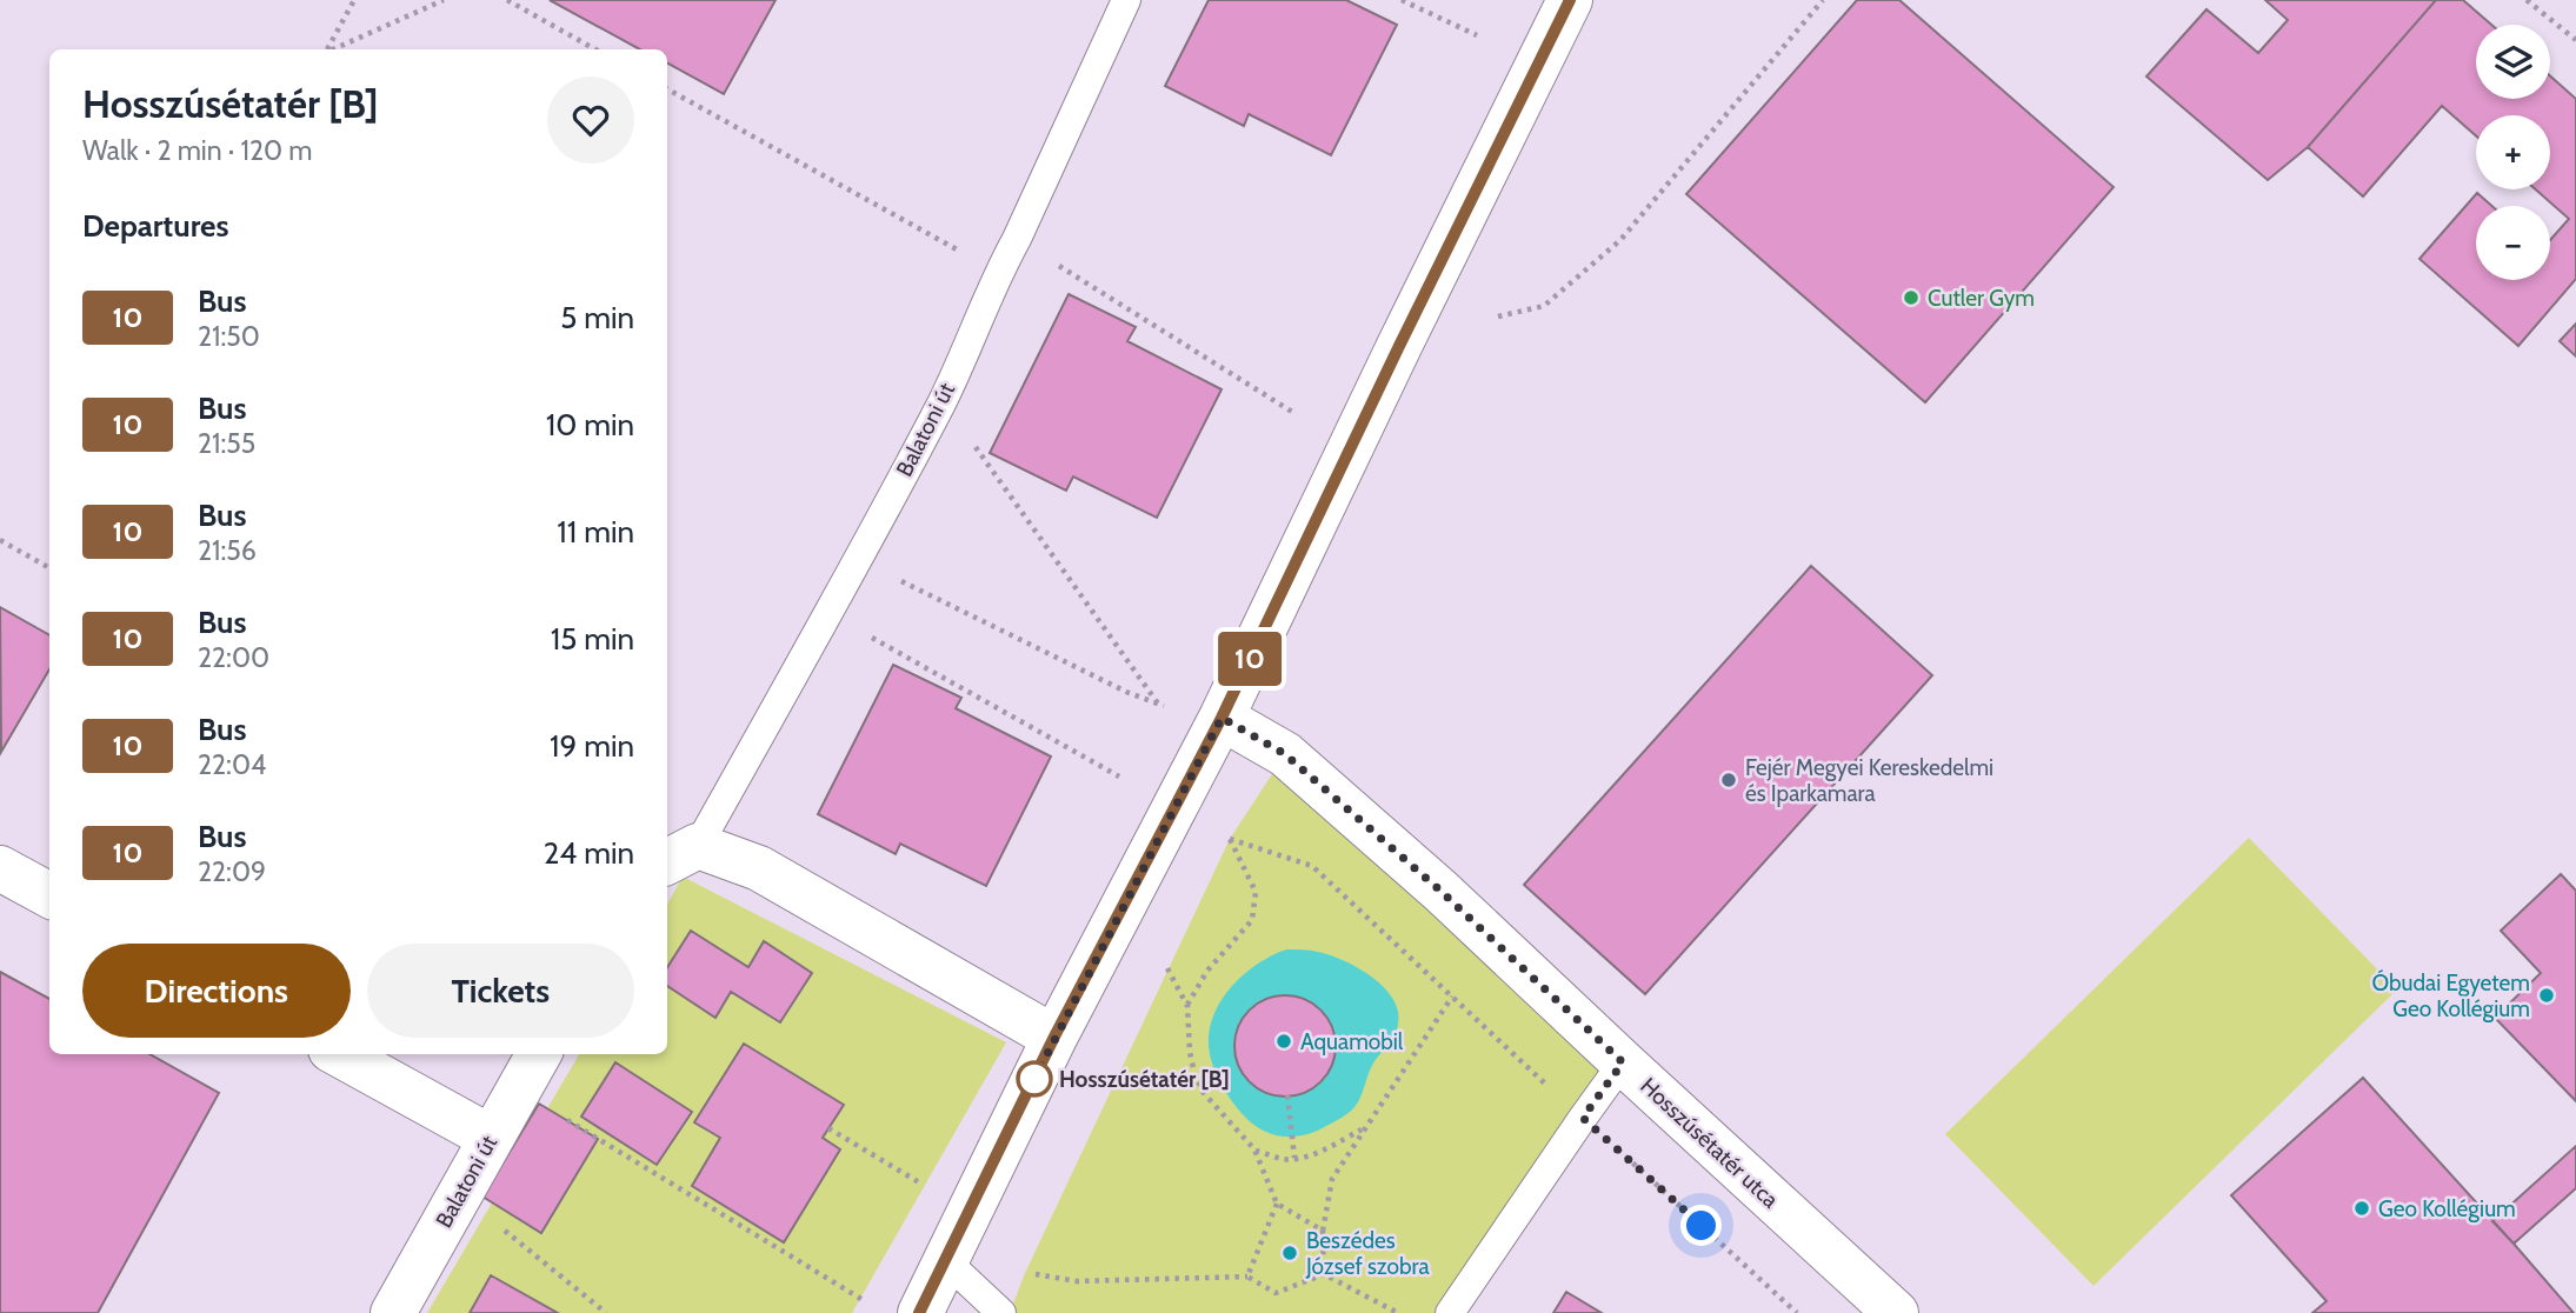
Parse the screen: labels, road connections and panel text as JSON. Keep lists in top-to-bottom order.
{
  "streets": {
    "street": ["Balatoni út", "Hosszúsétatér utca"]
  },
  "places": [
    "Cutler Gym",
    "Fejér Megyei Kereskedelmi és Iparkamara",
    "Óbudai Egyetem Geo Kollégium",
    "Aquamobil",
    "Hosszúsétatér [B]",
    "Geo Kollégium",
    "Beszédes József szobra"
  ],
  "lines": ["bus line 10"],
  "page": {
    "on_map": "10",
    "map_buttons": ["+", "−"],
    "heading": [
      ["Hosszúsétatér [B]", "Walk · 2 min · 120 m"],
      "Departures"
    ],
    "list": [
      {
        "mark": "10",
        "name": "Bus",
        "note": "21:50",
        "value": "5 min"
      },
      {
        "mark": "10",
        "name": "Bus",
        "note": "21:55",
        "value": "10 min"
      },
      {
        "mark": "10",
        "name": "Bus",
        "note": "21:56",
        "value": "11 min"
      },
      {
        "mark": "10",
        "name": "Bus",
        "note": "22:00",
        "value": "15 min"
      },
      {
        "mark": "10",
        "name": "Bus",
        "note": "22:04",
        "value": "19 min"
      },
      {
        "mark": "10",
        "name": "Bus",
        "note": "22:09",
        "value": "24 min"
      }
    ],
    "buttons": ["Directions", "Tickets"]
  }
}
